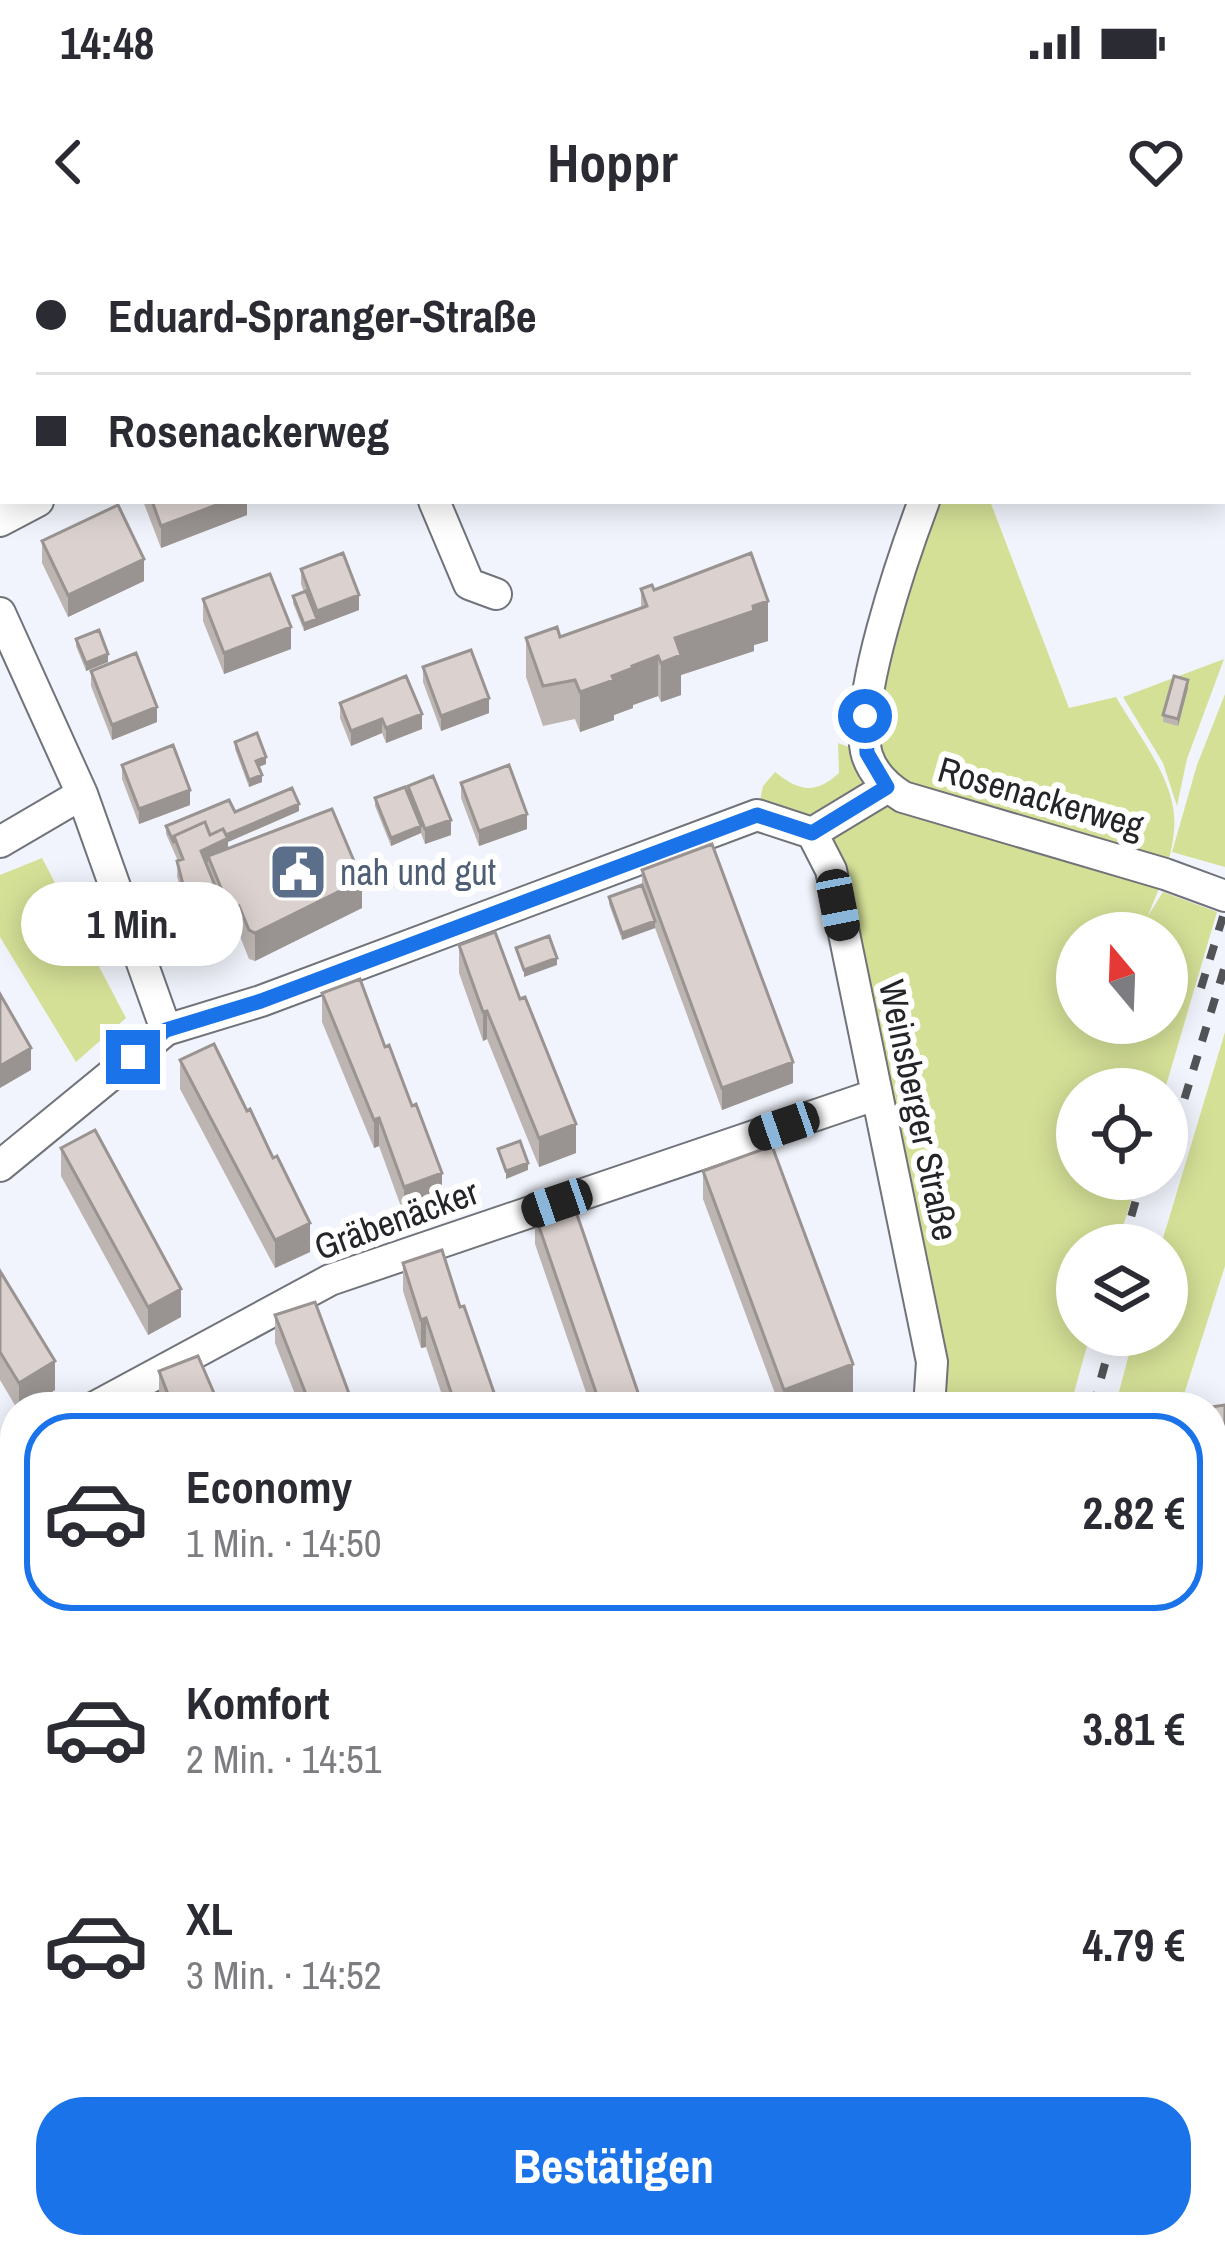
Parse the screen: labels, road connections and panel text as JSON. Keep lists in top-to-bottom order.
{
  "streets": {
    "street": ["Rosenackerweg", "Weinsberger Straße", "Gräbenäcker"]
  },
  "crossings": [
    ["Rosenackerweg", "Weinsberger Straße"],
    ["Weinsberger Straße", "Gräbenäcker"]
  ],
  "places": {
    "public building": ["nah und gut"]
  },
  "north": "top",
  "page": {
    "status": "14:48",
    "header": "Hoppr",
    "banner": ["Eduard-Spranger-Straße", "Rosenackerweg"],
    "bubble": "1 Min.",
    "list": [
      {
        "name": "Economy",
        "note": "1 Min. · 14:50",
        "value": "2.82 €"
      },
      {
        "name": "Komfort",
        "note": "2 Min. · 14:51",
        "value": "3.81 €"
      },
      {
        "name": "XL",
        "note": "3 Min. · 14:52",
        "value": "4.79 €"
      }
    ],
    "buttons": "Bestätigen"
  }
}
